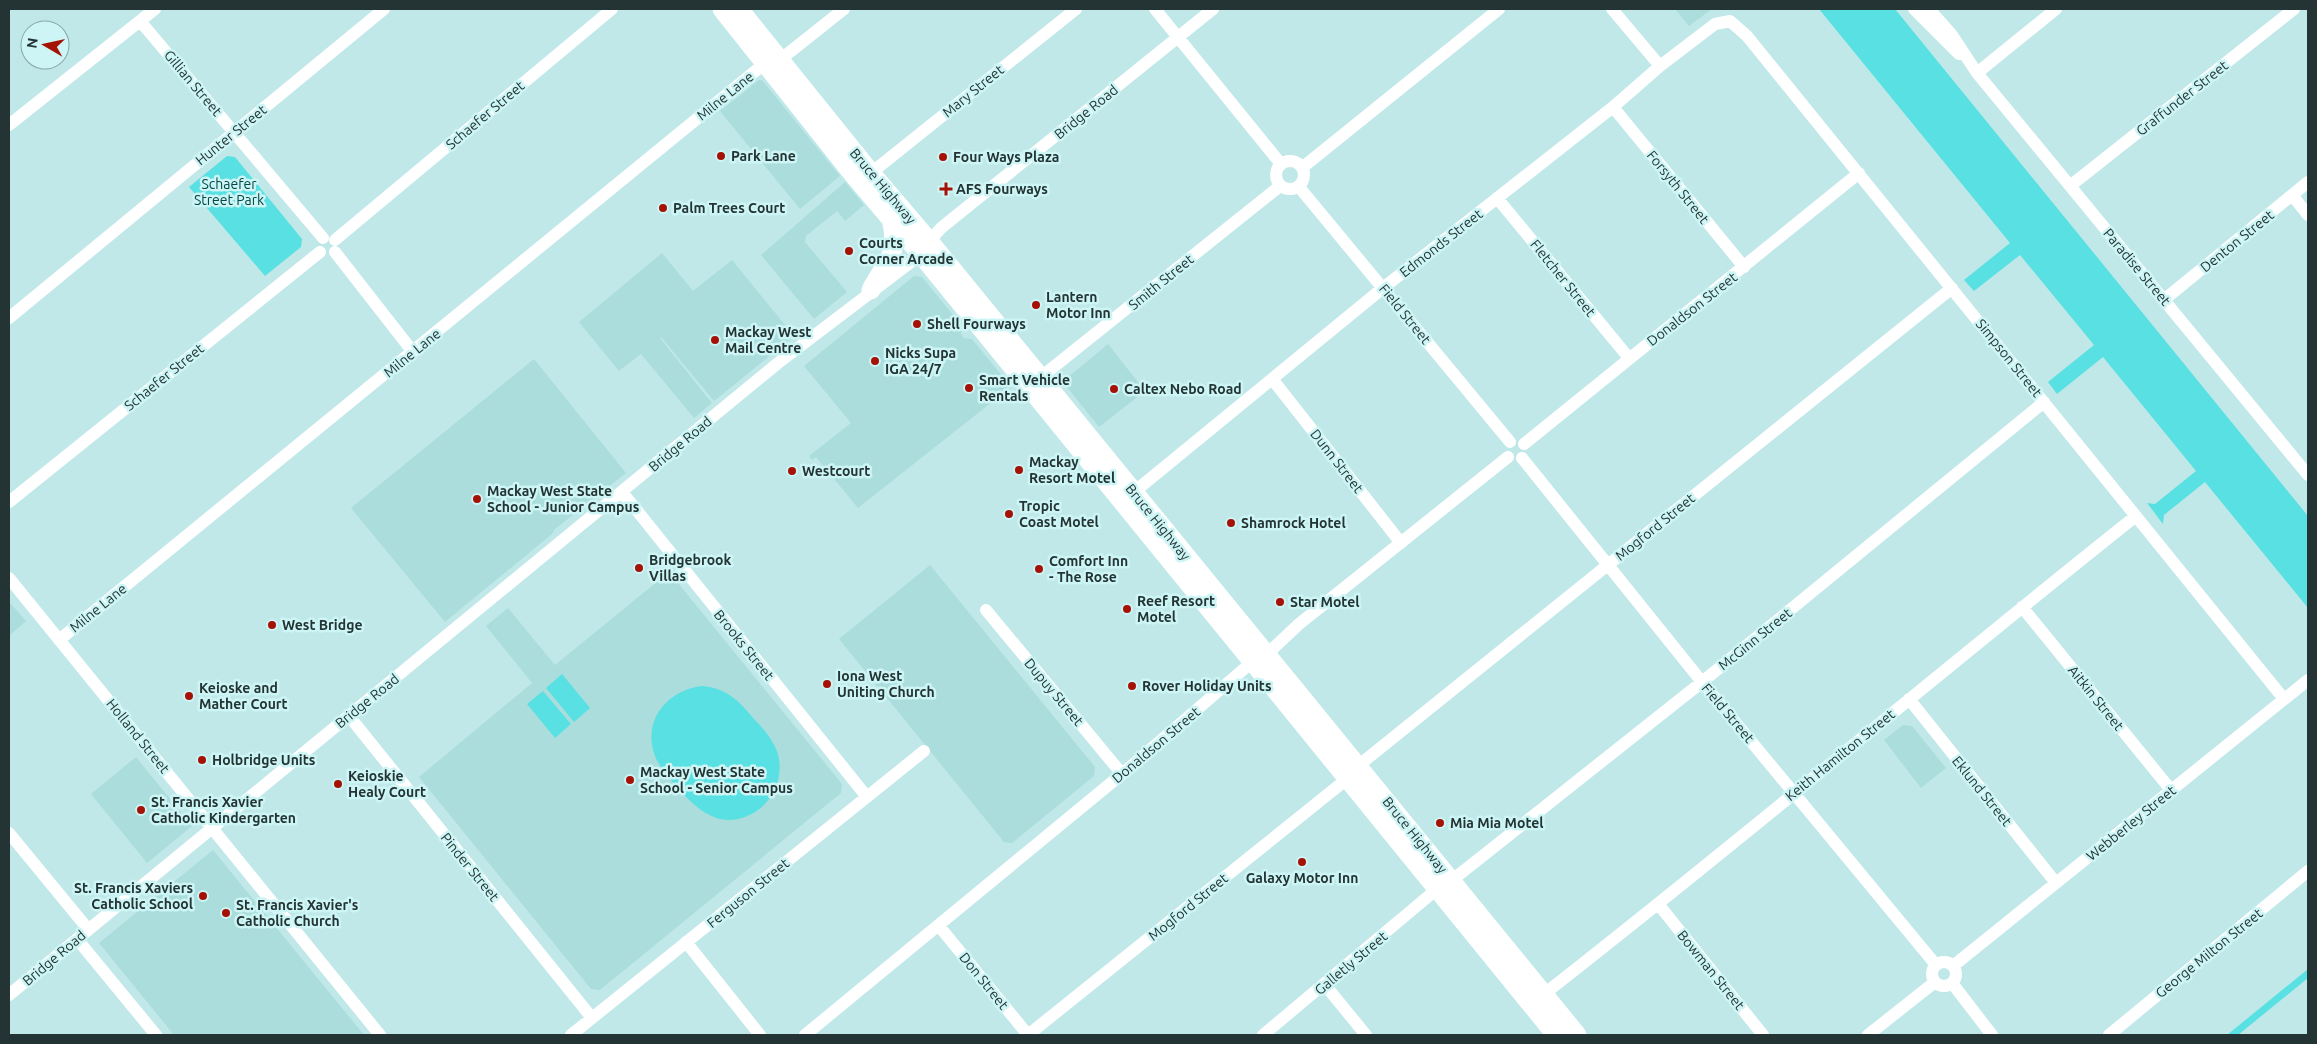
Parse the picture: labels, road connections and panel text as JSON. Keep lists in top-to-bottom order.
{
  "streets": {
    "highway": ["Bruce Highway"],
    "street": [
      "Gillian Street",
      "Mary Street",
      "Milne Lane",
      "Graffunder Street",
      "Bridge Road",
      "Schaefer Street",
      "Hunter Street",
      "Forsyth Street",
      "Denton Street",
      "Edmonds Street",
      "Paradise Street",
      "Fletcher Street",
      "Smith Street",
      "Donaldson Street",
      "Field Street",
      "Simpson Street",
      "Dunn Street",
      "Mogford Street",
      "McGinn Street",
      "Brooks Street",
      "Dupuy Street",
      "Aitkin Street",
      "Holland Street",
      "Keith Hamilton Street",
      "Eklund Street",
      "Webberley Street",
      "Pinder Street",
      "Ferguson Street",
      "George Milton Street",
      "Galletly Street",
      "Bowman Street",
      "Don Street"
    ]
  },
  "crossings": [
    ["Gillian Street", "Milne Lane"],
    ["Gillian Street", "Schaefer Street"],
    ["Gillian Street", "Hunter Street"],
    ["Mary Street", "Bruce Highway"],
    ["Milne Lane", "Bruce Highway"],
    ["Milne Lane", "Holland Street"],
    ["Graffunder Street", "Paradise Street"],
    ["Bridge Road", "Bruce Highway"],
    ["Bridge Road", "Brooks Street"],
    ["Bridge Road", "Holland Street"],
    ["Bridge Road", "Pinder Street"],
    ["Bruce Highway", "Edmonds Street"],
    ["Bruce Highway", "Smith Street"],
    ["Bruce Highway", "Donaldson Street"],
    ["Bruce Highway", "Mogford Street"],
    ["Bruce Highway", "McGinn Street"],
    ["Bruce Highway", "Keith Hamilton Street"],
    ["Bruce Highway", "Galletly Street"],
    ["Forsyth Street", "Edmonds Street"],
    ["Forsyth Street", "Donaldson Street"],
    ["Denton Street", "Paradise Street"],
    ["Edmonds Street", "Fletcher Street"],
    ["Edmonds Street", "Field Street"],
    ["Edmonds Street", "Simpson Street"],
    ["Edmonds Street", "Dunn Street"],
    ["Fletcher Street", "Donaldson Street"],
    ["Smith Street", "Field Street"],
    ["Donaldson Street", "Field Street"],
    ["Donaldson Street", "Simpson Street"],
    ["Donaldson Street", "Dunn Street"],
    ["Donaldson Street", "Dupuy Street"],
    ["Donaldson Street", "Don Street"],
    ["Field Street", "Mogford Street"],
    ["Field Street", "McGinn Street"],
    ["Field Street", "Keith Hamilton Street"],
    ["Field Street", "Webberley Street"],
    ["Simpson Street", "Mogford Street"],
    ["Simpson Street", "McGinn Street"],
    ["Simpson Street", "Keith Hamilton Street"],
    ["Simpson Street", "Webberley Street"],
    ["Mogford Street", "Don Street"],
    ["McGinn Street", "Galletly Street"],
    ["Brooks Street", "Ferguson Street"],
    ["Aitkin Street", "Keith Hamilton Street"],
    ["Aitkin Street", "Webberley Street"],
    ["Keith Hamilton Street", "Eklund Street"],
    ["Keith Hamilton Street", "Bowman Street"],
    ["Eklund Street", "Webberley Street"],
    ["Pinder Street", "Ferguson Street"]
  ],
  "parks": ["Schaefer Street Park"],
  "places": {
    "other": [
      "Park Lane",
      "Four Ways Plaza",
      "Palm Trees Court",
      "Courts Corner Arcade",
      "Lantern Motor Inn",
      "Shell Fourways",
      "Mackay West Mail Centre",
      "Nicks Supa IGA 24/7",
      "Smart Vehicle Rentals",
      "Caltex Nebo Road",
      "Mackay Resort Motel",
      "Westcourt",
      "Mackay West State School - Junior Campus",
      "Tropic Coast Motel",
      "Shamrock Hotel",
      "Bridgebrook Villas",
      "Comfort Inn - The Rose",
      "Star Motel",
      "Reef Resort Motel",
      "West Bridge",
      "Iona West Uniting Church",
      "Rover Holiday Units",
      "Keioske and Mather Court",
      "Holbridge Units",
      "Mackay West State School - Senior Campus",
      "Keioskie Healy Court",
      "St. Francis Xavier Catholic Kindergarten",
      "Mia Mia Motel",
      "Galaxy Motor Inn",
      "St. Francis Xaviers Catholic School",
      "St. Francis Xavier's Catholic Church"
    ],
    "health": ["AFS Fourways"]
  },
  "north": "left"
}
